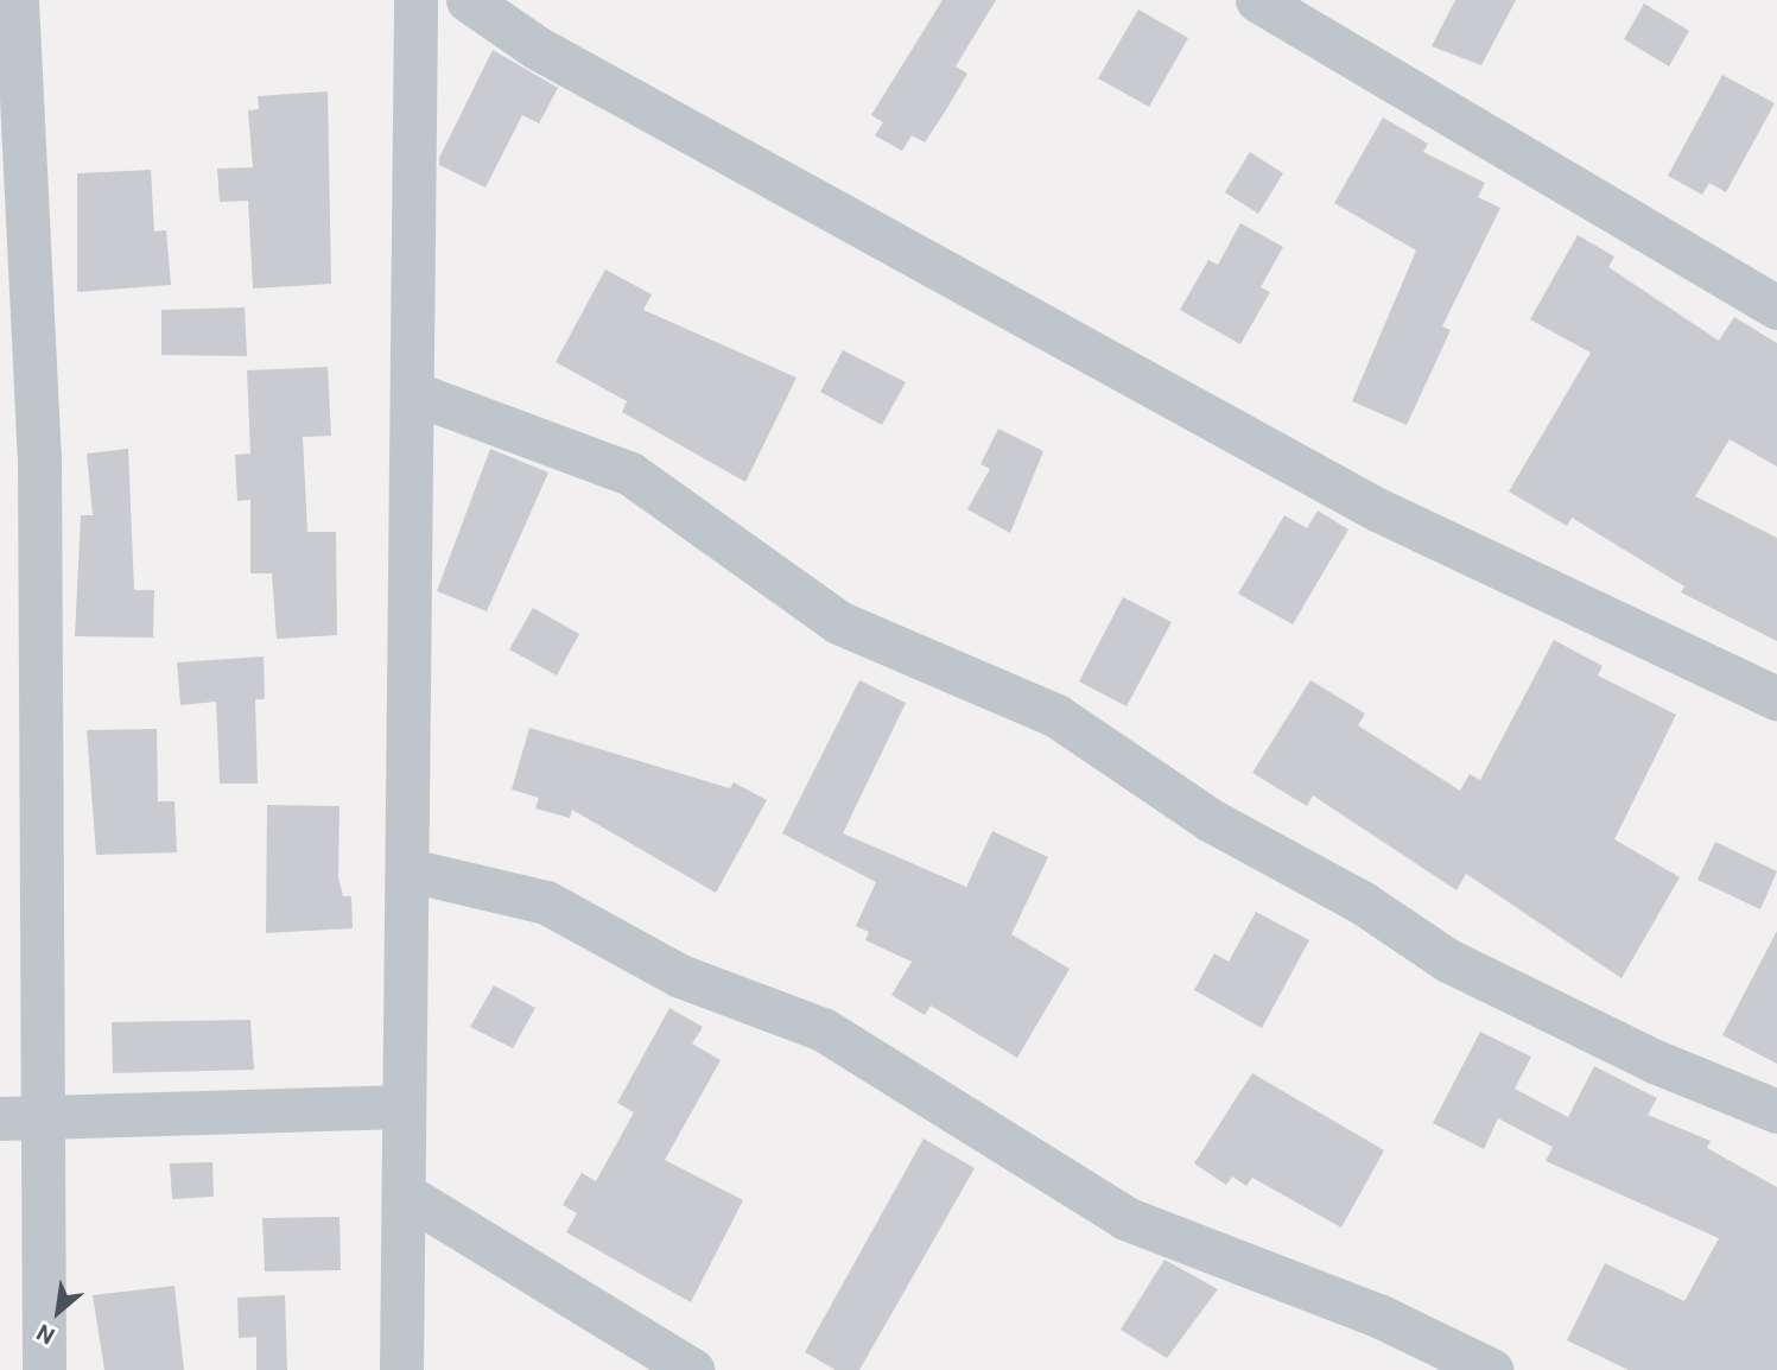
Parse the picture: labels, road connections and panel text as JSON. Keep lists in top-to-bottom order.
{
  "north": "bottom left"
}
